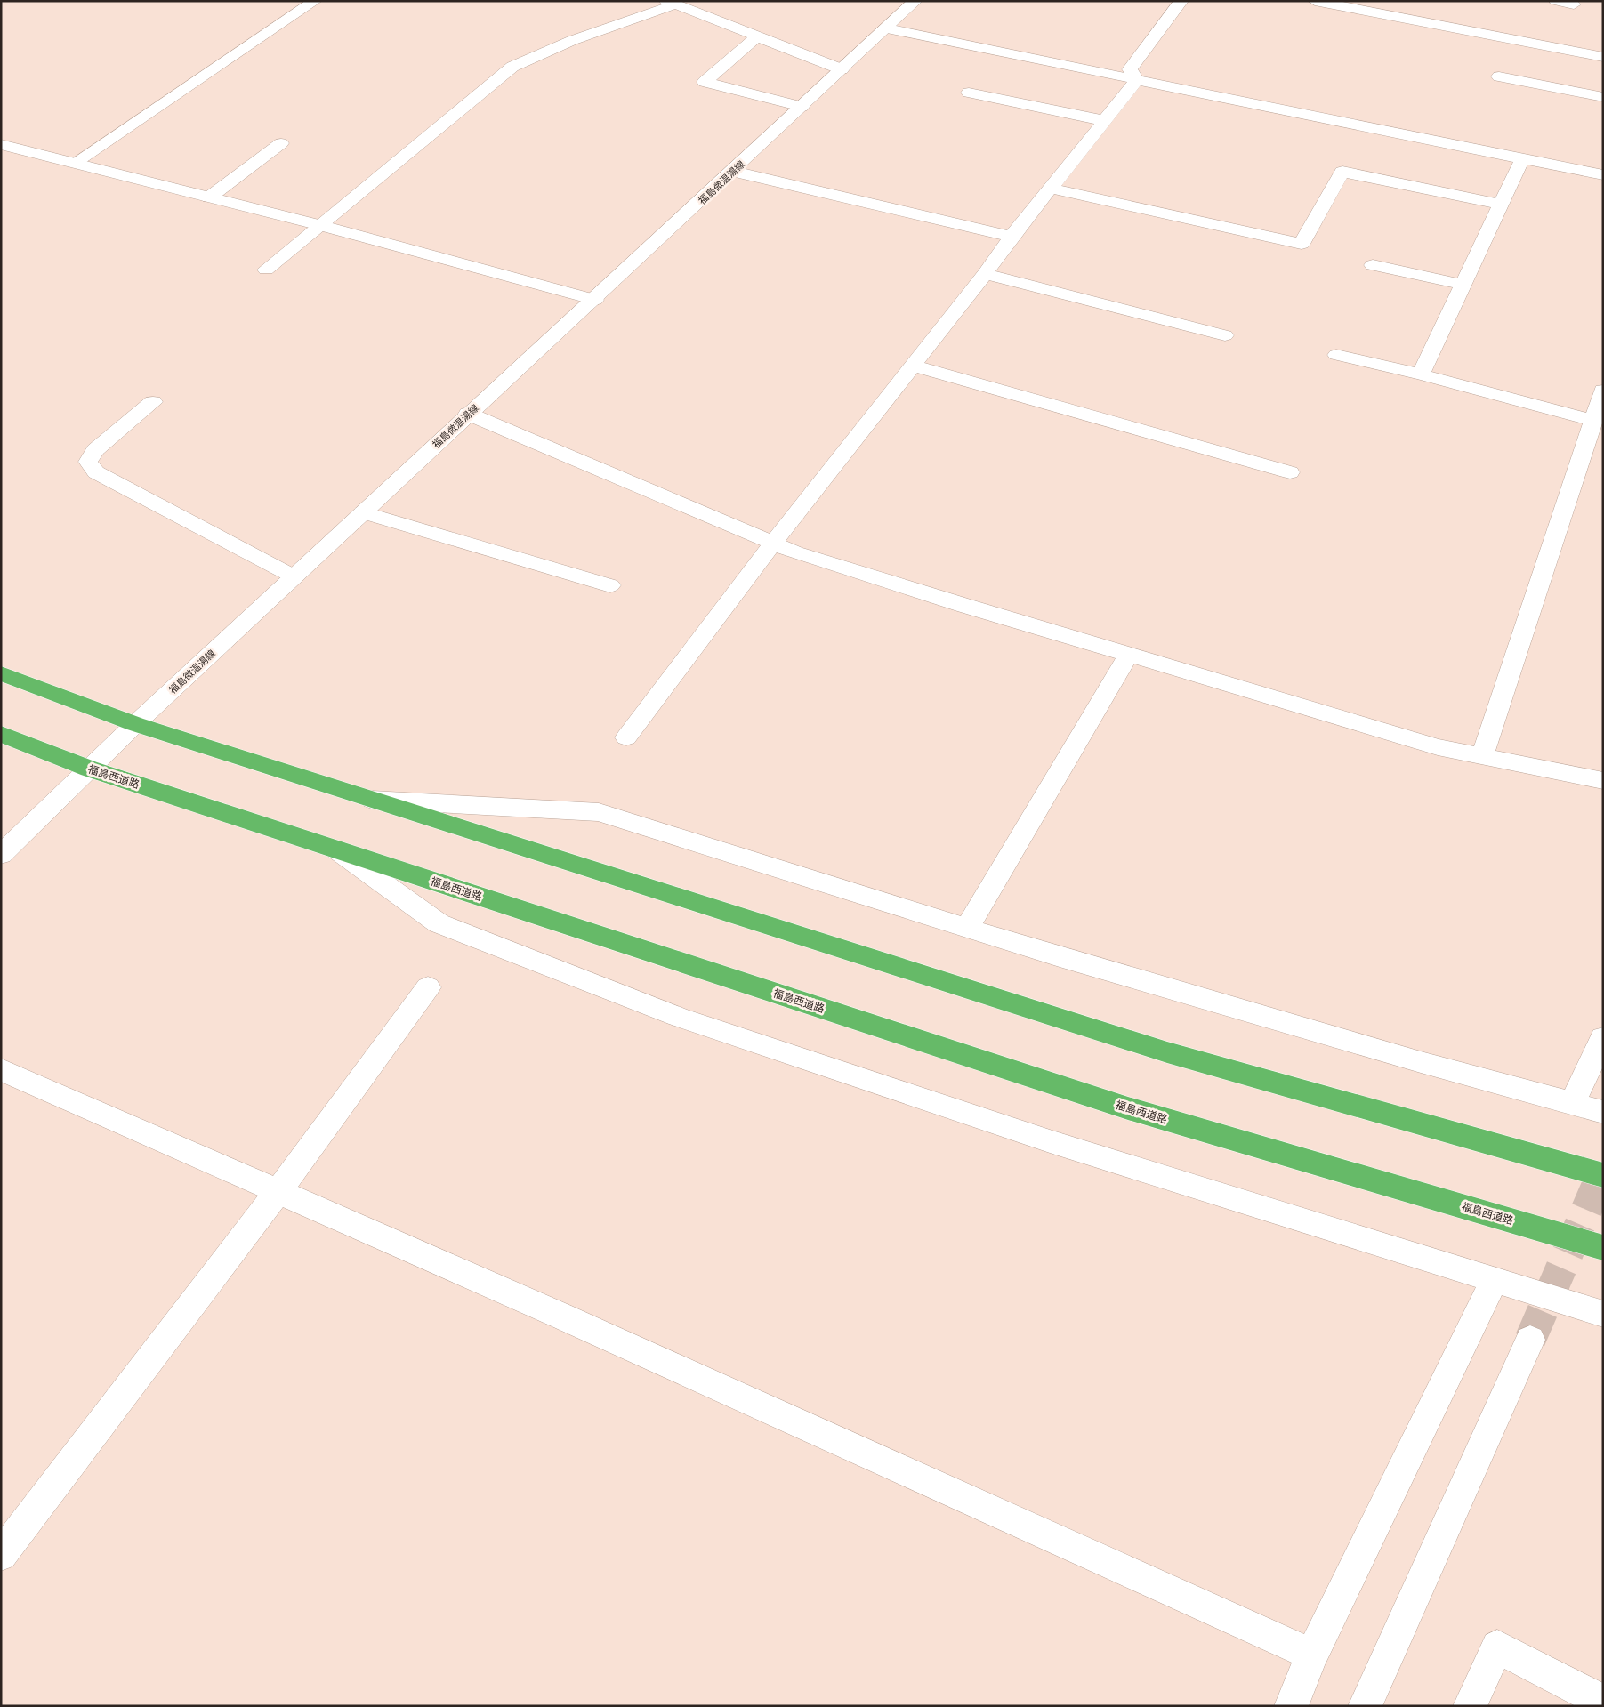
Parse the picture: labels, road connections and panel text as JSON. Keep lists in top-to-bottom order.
{
  "streets": {
    "highway": ["福島西道路"],
    "street": ["福島微温湯線"]
  },
  "crossings": [
    ["福島微温湯線", "福島西道路"]
  ]
}
